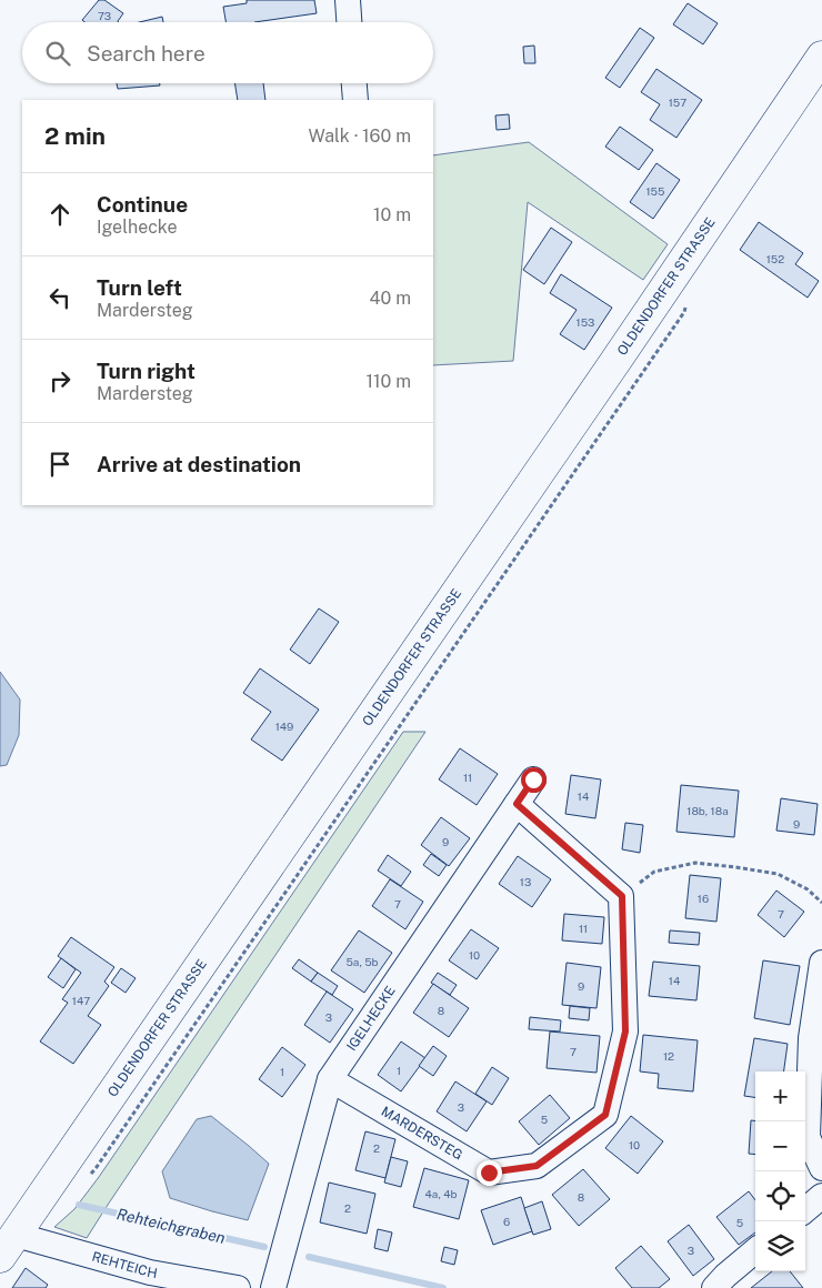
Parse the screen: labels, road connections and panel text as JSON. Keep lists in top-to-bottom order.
{
  "streets": {
    "main road": ["OLDENDORFER STRASSE"],
    "street": ["IGELHECKE", "MARDERSTEG", "REHTEICH"]
  },
  "crossings": [
    ["OLDENDORFER STRASSE", "REHTEICH"],
    ["IGELHECKE", "MARDERSTEG"]
  ],
  "water": ["Rehteichgraben"],
  "house_numbers": [
    "73",
    "157",
    "155",
    "152",
    "153",
    "149",
    "11",
    "14",
    "18b, 18a",
    "9",
    "9",
    "13",
    "16",
    "7",
    "7",
    "11",
    "10",
    "5a, 5b",
    "14",
    "9",
    "147",
    "8",
    "3",
    "7",
    "12",
    "1",
    "1",
    "3",
    "5",
    "10",
    "2",
    "4a, 4b",
    "8",
    "2",
    "6",
    "5",
    "3"
  ],
  "page": {
    "search": "Search here",
    "heading": ["2 min", "Walk · 160 m"],
    "list": [
      ["Continue", "Igelhecke", "10 m"],
      ["Turn left", "Mardersteg", "40 m"],
      ["Turn right", "Mardersteg", "110 m"],
      "Arrive at destination"
    ],
    "map_buttons": ["+", "−"]
  }
}
